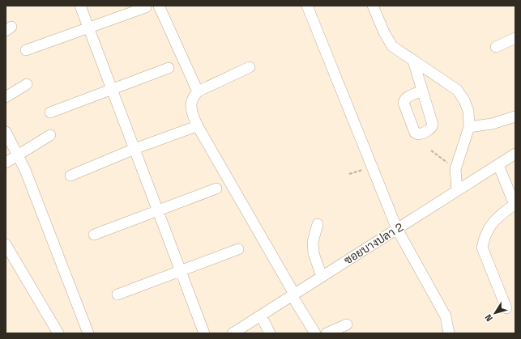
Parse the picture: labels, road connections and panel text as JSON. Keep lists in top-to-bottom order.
{
  "streets": {
    "street": ["ซอยบางปลา 2"]
  },
  "north": "bottom left"
}
